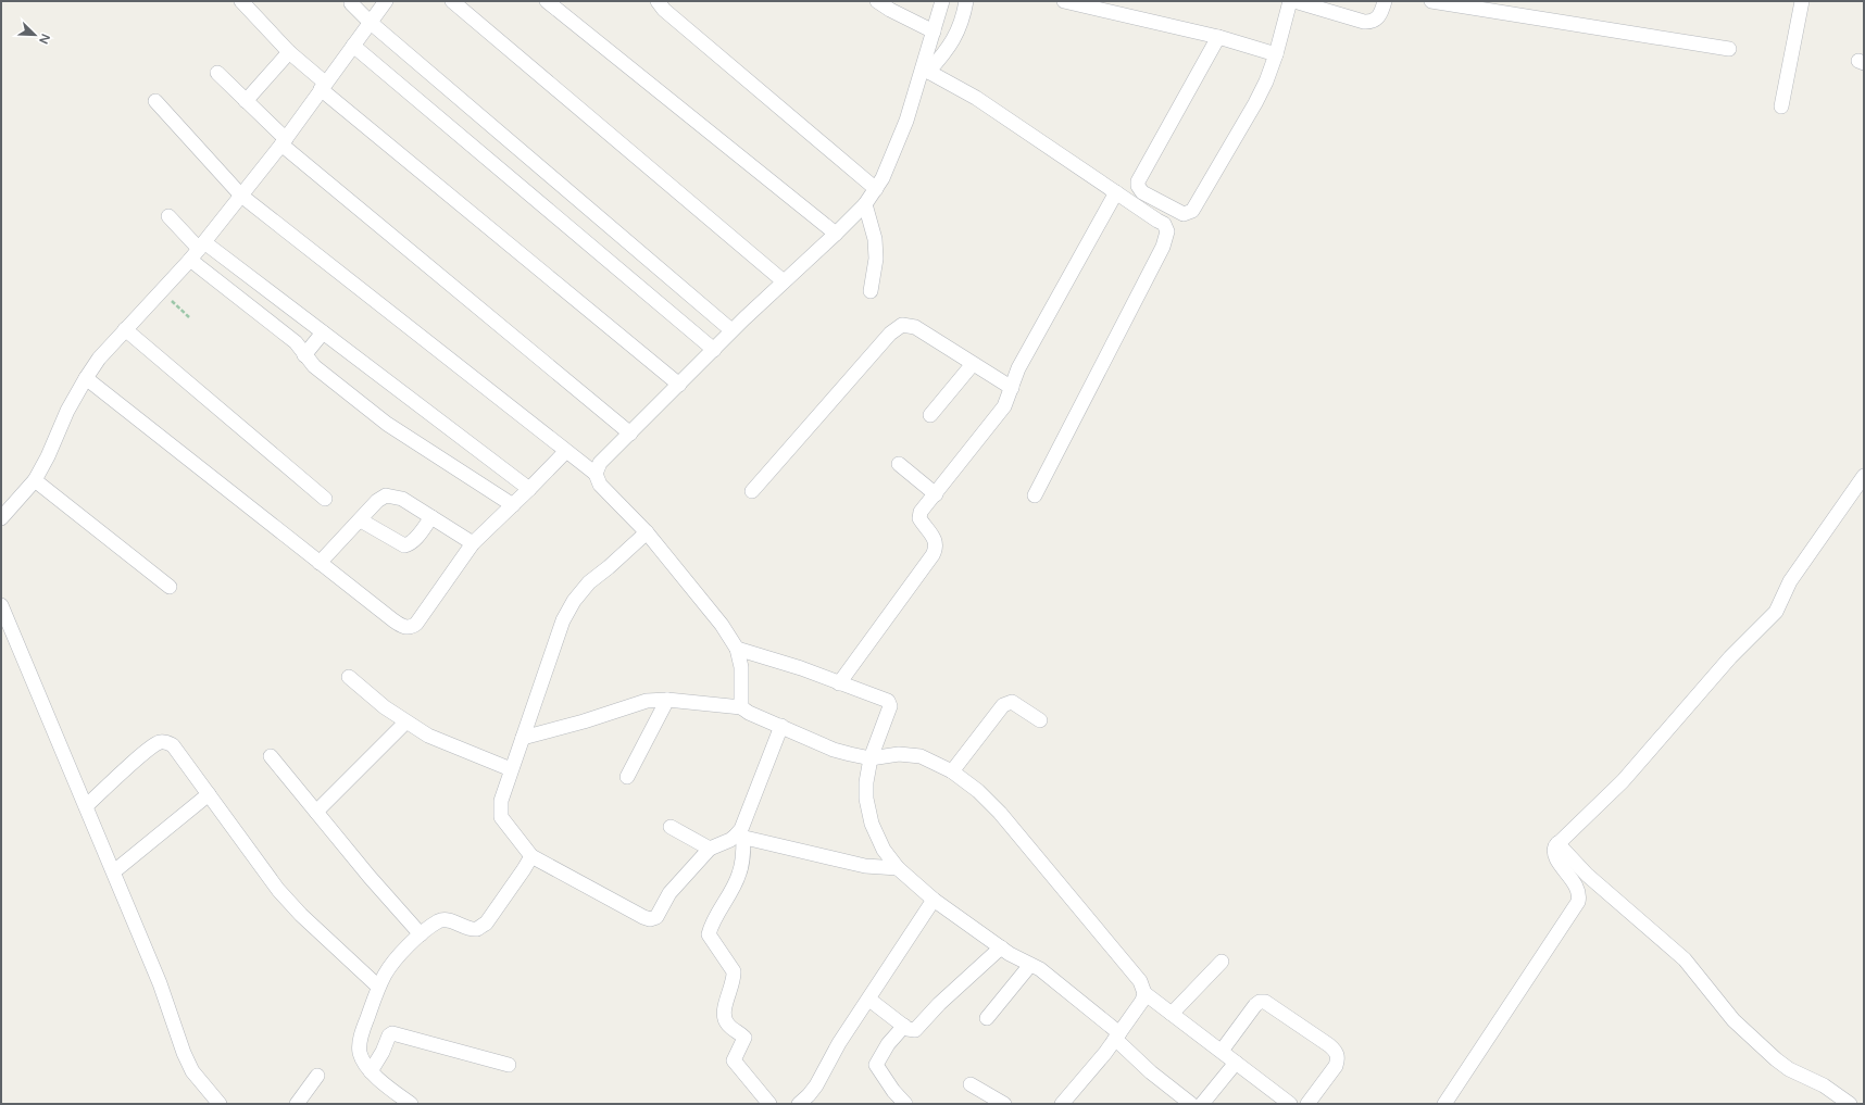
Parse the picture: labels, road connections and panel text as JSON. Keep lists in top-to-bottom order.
{
  "north": "bottom right"
}
